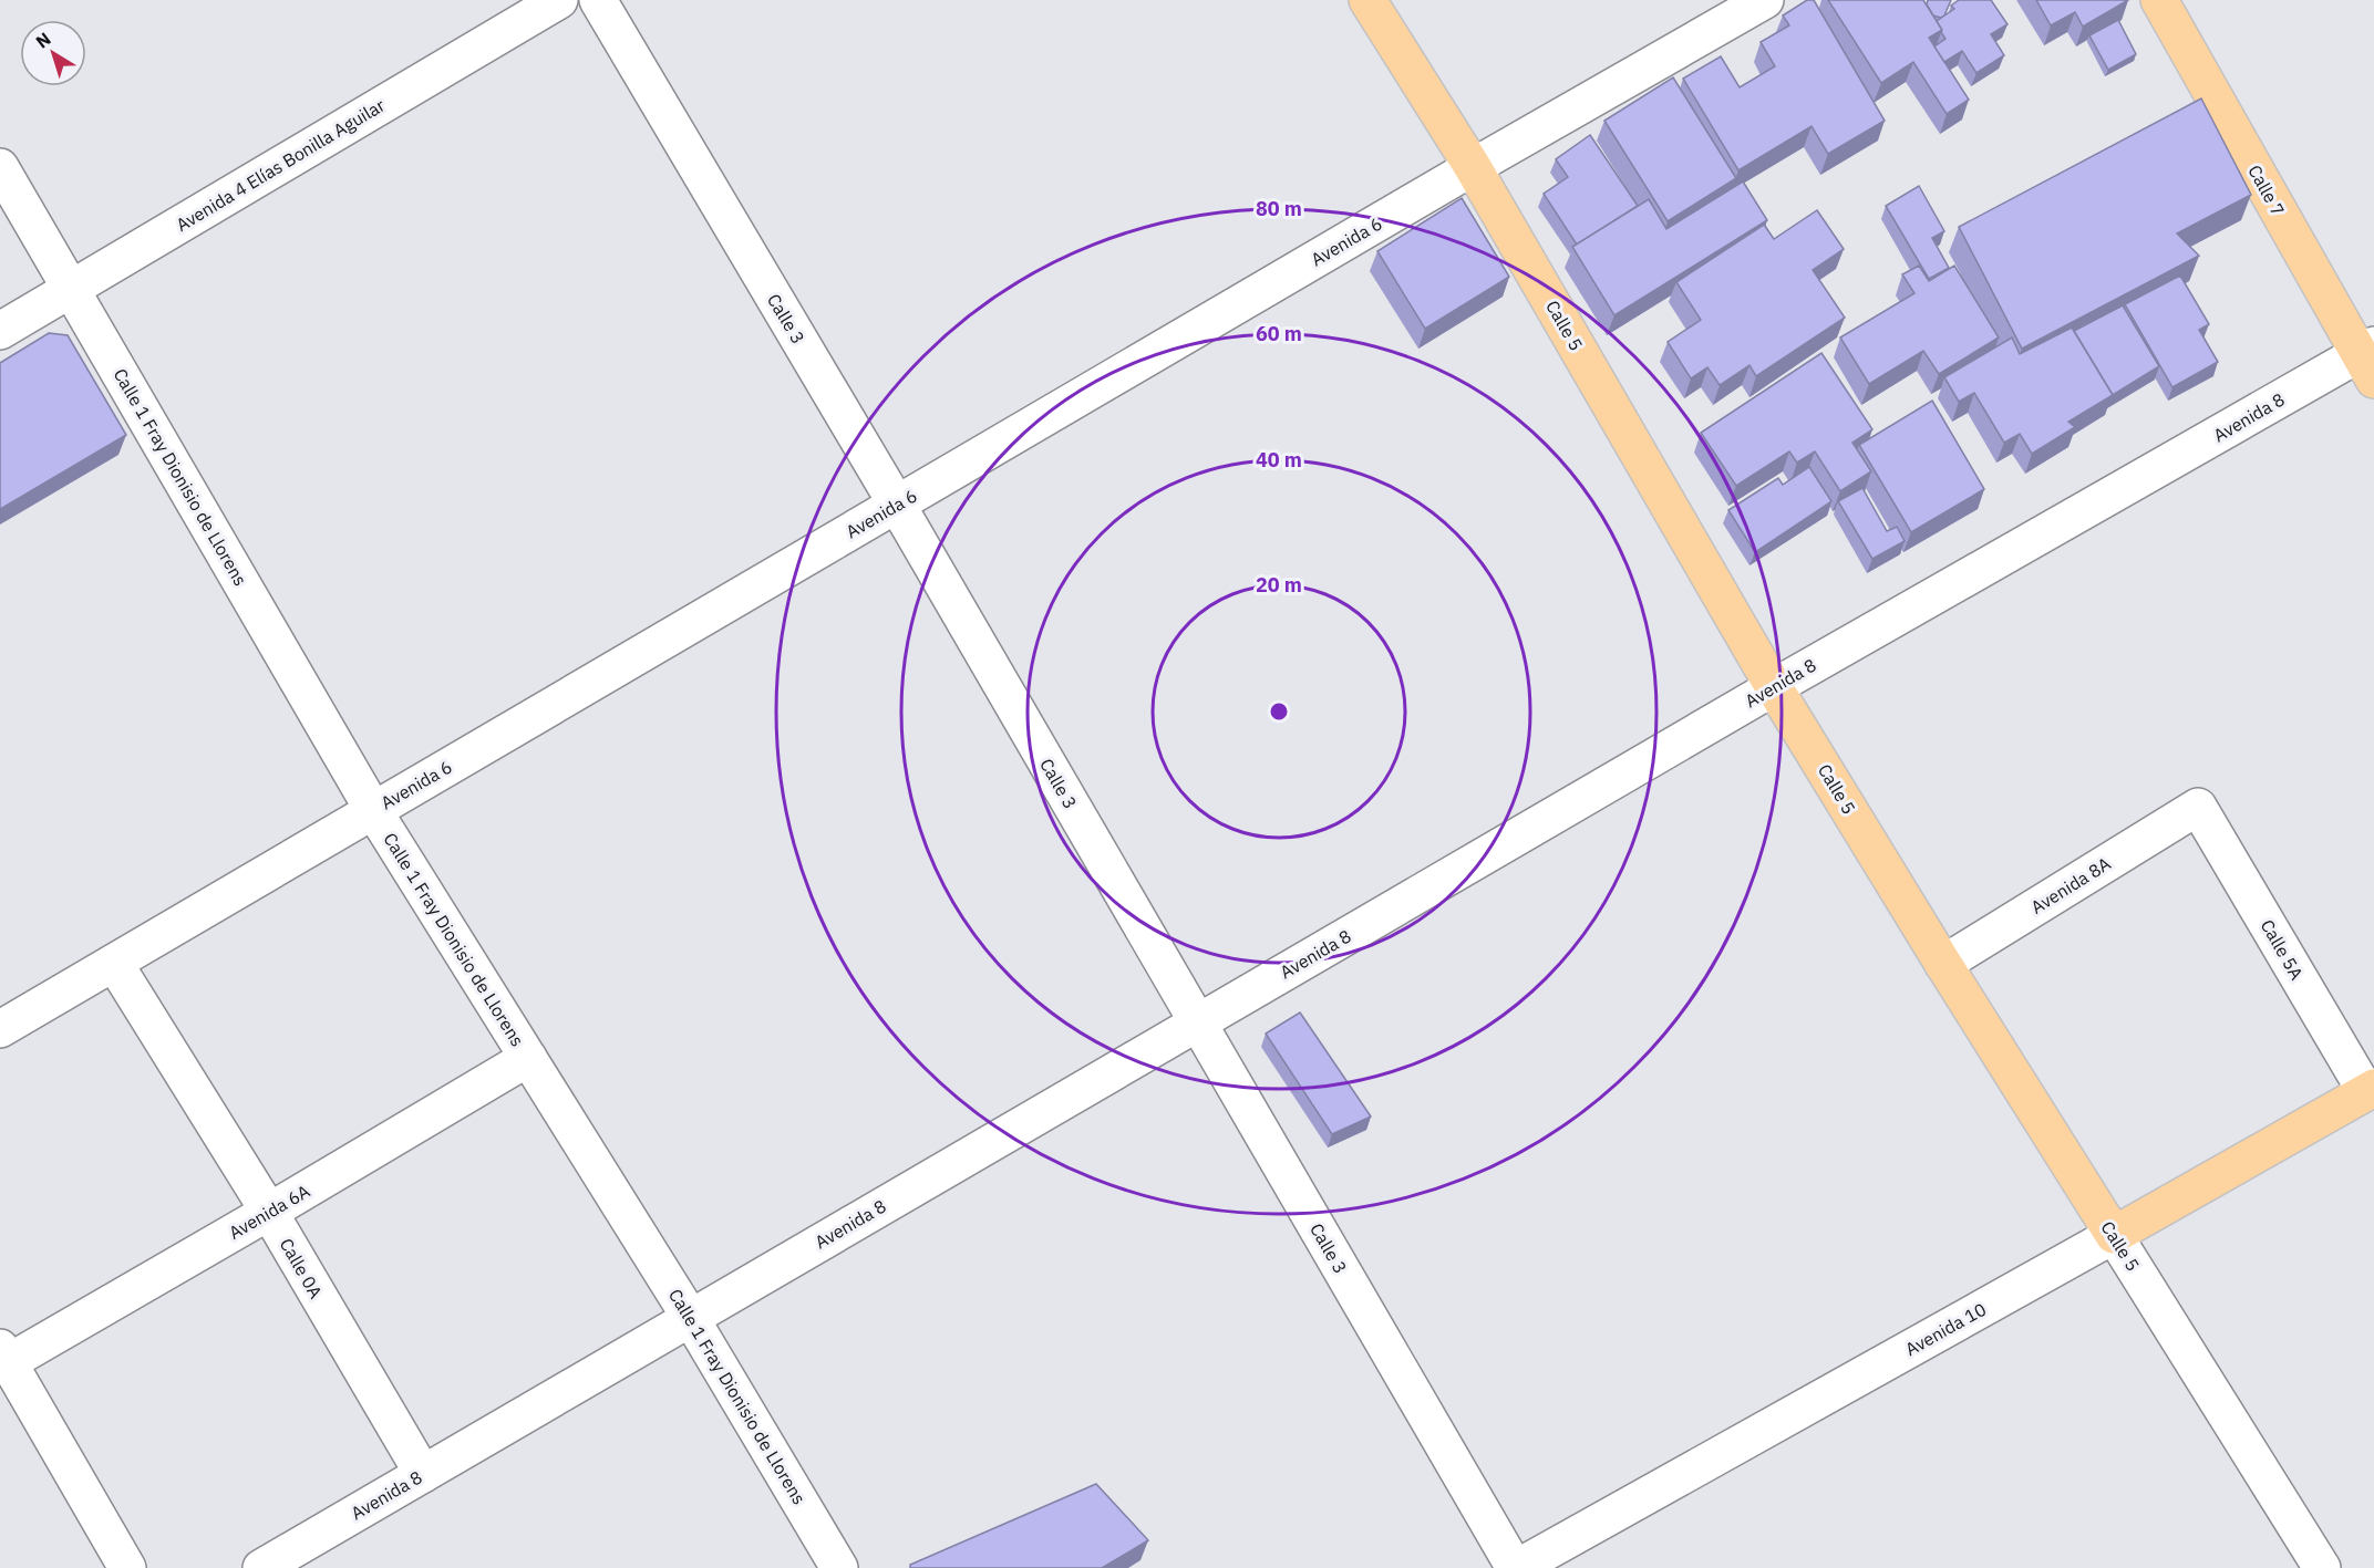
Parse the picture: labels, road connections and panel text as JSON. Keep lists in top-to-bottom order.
{
  "streets": {
    "main road": ["Calle 7", "Calle 5", "Avenida 10"],
    "street": [
      "Avenida 4 Elías Bonilla Aguilar",
      "Avenida 6",
      "Calle 3",
      "Avenida 8",
      "Calle 1 Fray Dionisio de Llorens",
      "Avenida 8A",
      "Calle 5A",
      "Avenida 6A",
      "Calle 0A"
    ]
  },
  "crossings": [
    ["Avenida 4 Elías Bonilla Aguilar", "Calle 1 Fray Dionisio de Llorens"],
    ["Calle 7", "Avenida 8"],
    ["Avenida 6", "Calle 3"],
    ["Avenida 6", "Calle 5"],
    ["Avenida 6", "Calle 1 Fray Dionisio de Llorens"],
    ["Avenida 6", "Calle 0A"],
    ["Calle 3", "Avenida 8"],
    ["Calle 3", "Avenida 10"],
    ["Calle 5", "Avenida 8"],
    ["Calle 5", "Avenida 8A"],
    ["Calle 5", "Avenida 10"],
    ["Avenida 8", "Calle 1 Fray Dionisio de Llorens"],
    ["Avenida 8", "Calle 0A"],
    ["Calle 1 Fray Dionisio de Llorens", "Avenida 6A"],
    ["Avenida 8A", "Calle 5A"],
    ["Calle 5A", "Avenida 10"],
    ["Avenida 6A", "Calle 0A"]
  ],
  "north": "top left",
  "rings": [
    "80 m",
    "60 m",
    "40 m",
    "20 m"
  ]
}
